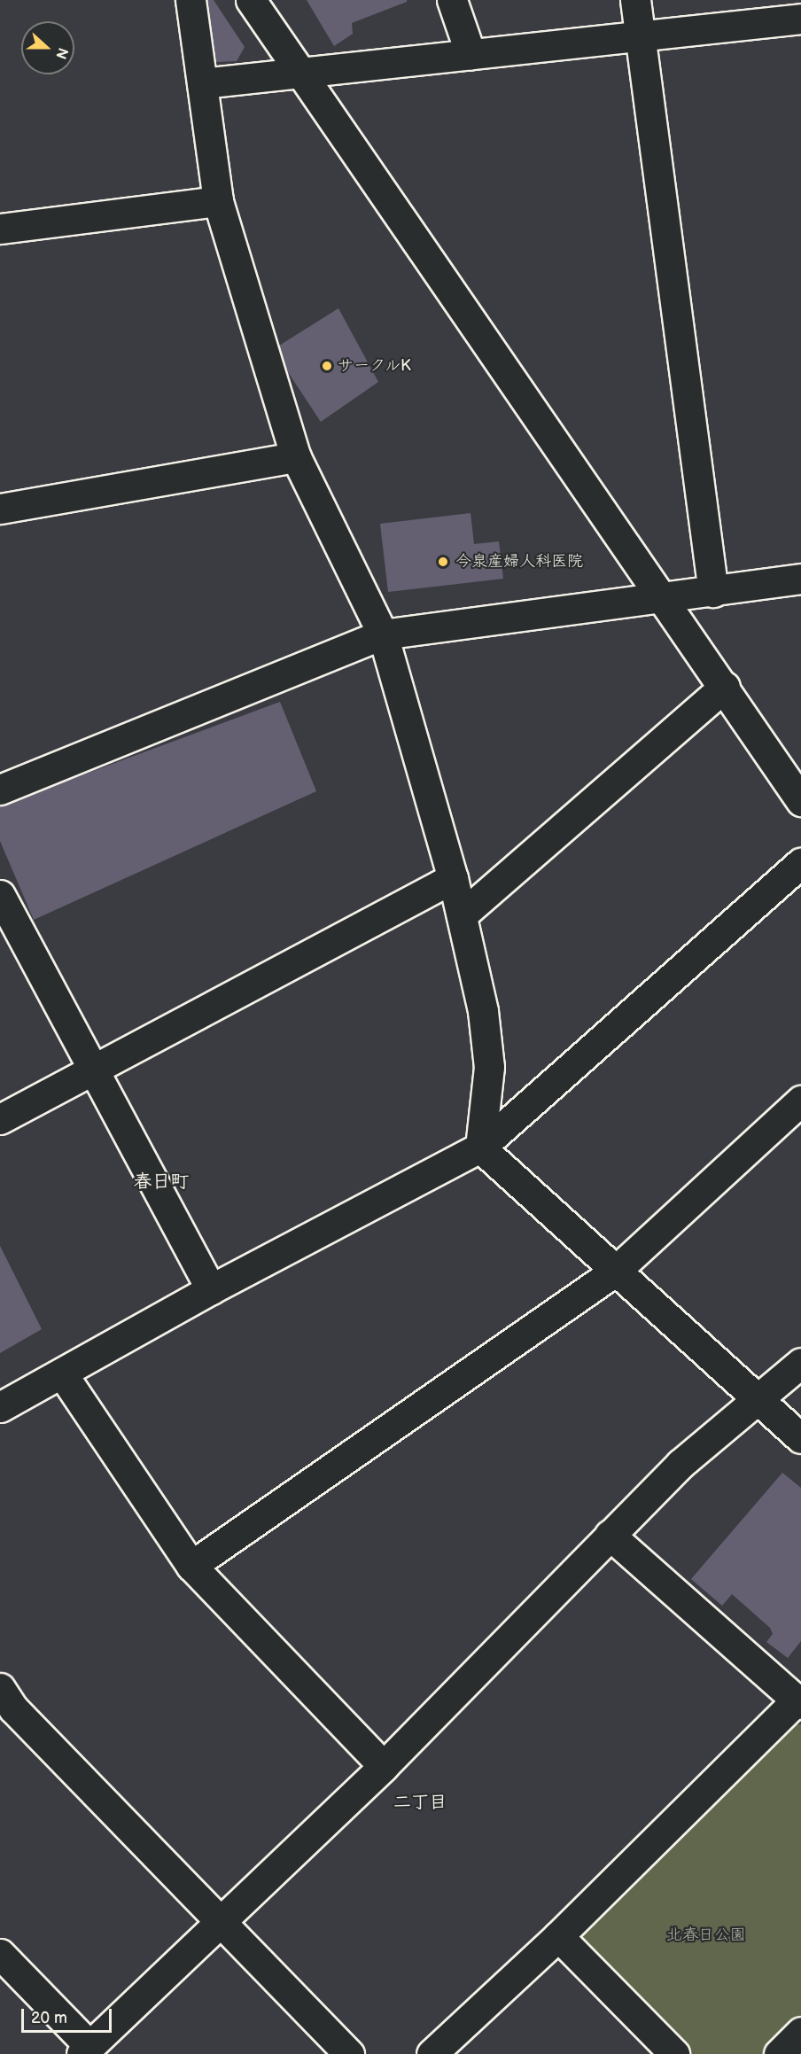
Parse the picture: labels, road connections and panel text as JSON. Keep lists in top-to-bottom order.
{
  "districts": ["春日町", "二丁目"],
  "parks": ["北春日公園"],
  "places": ["サークルK", "今泉産婦人科医院"],
  "scale_bar": "20 m",
  "north": "right"
}
